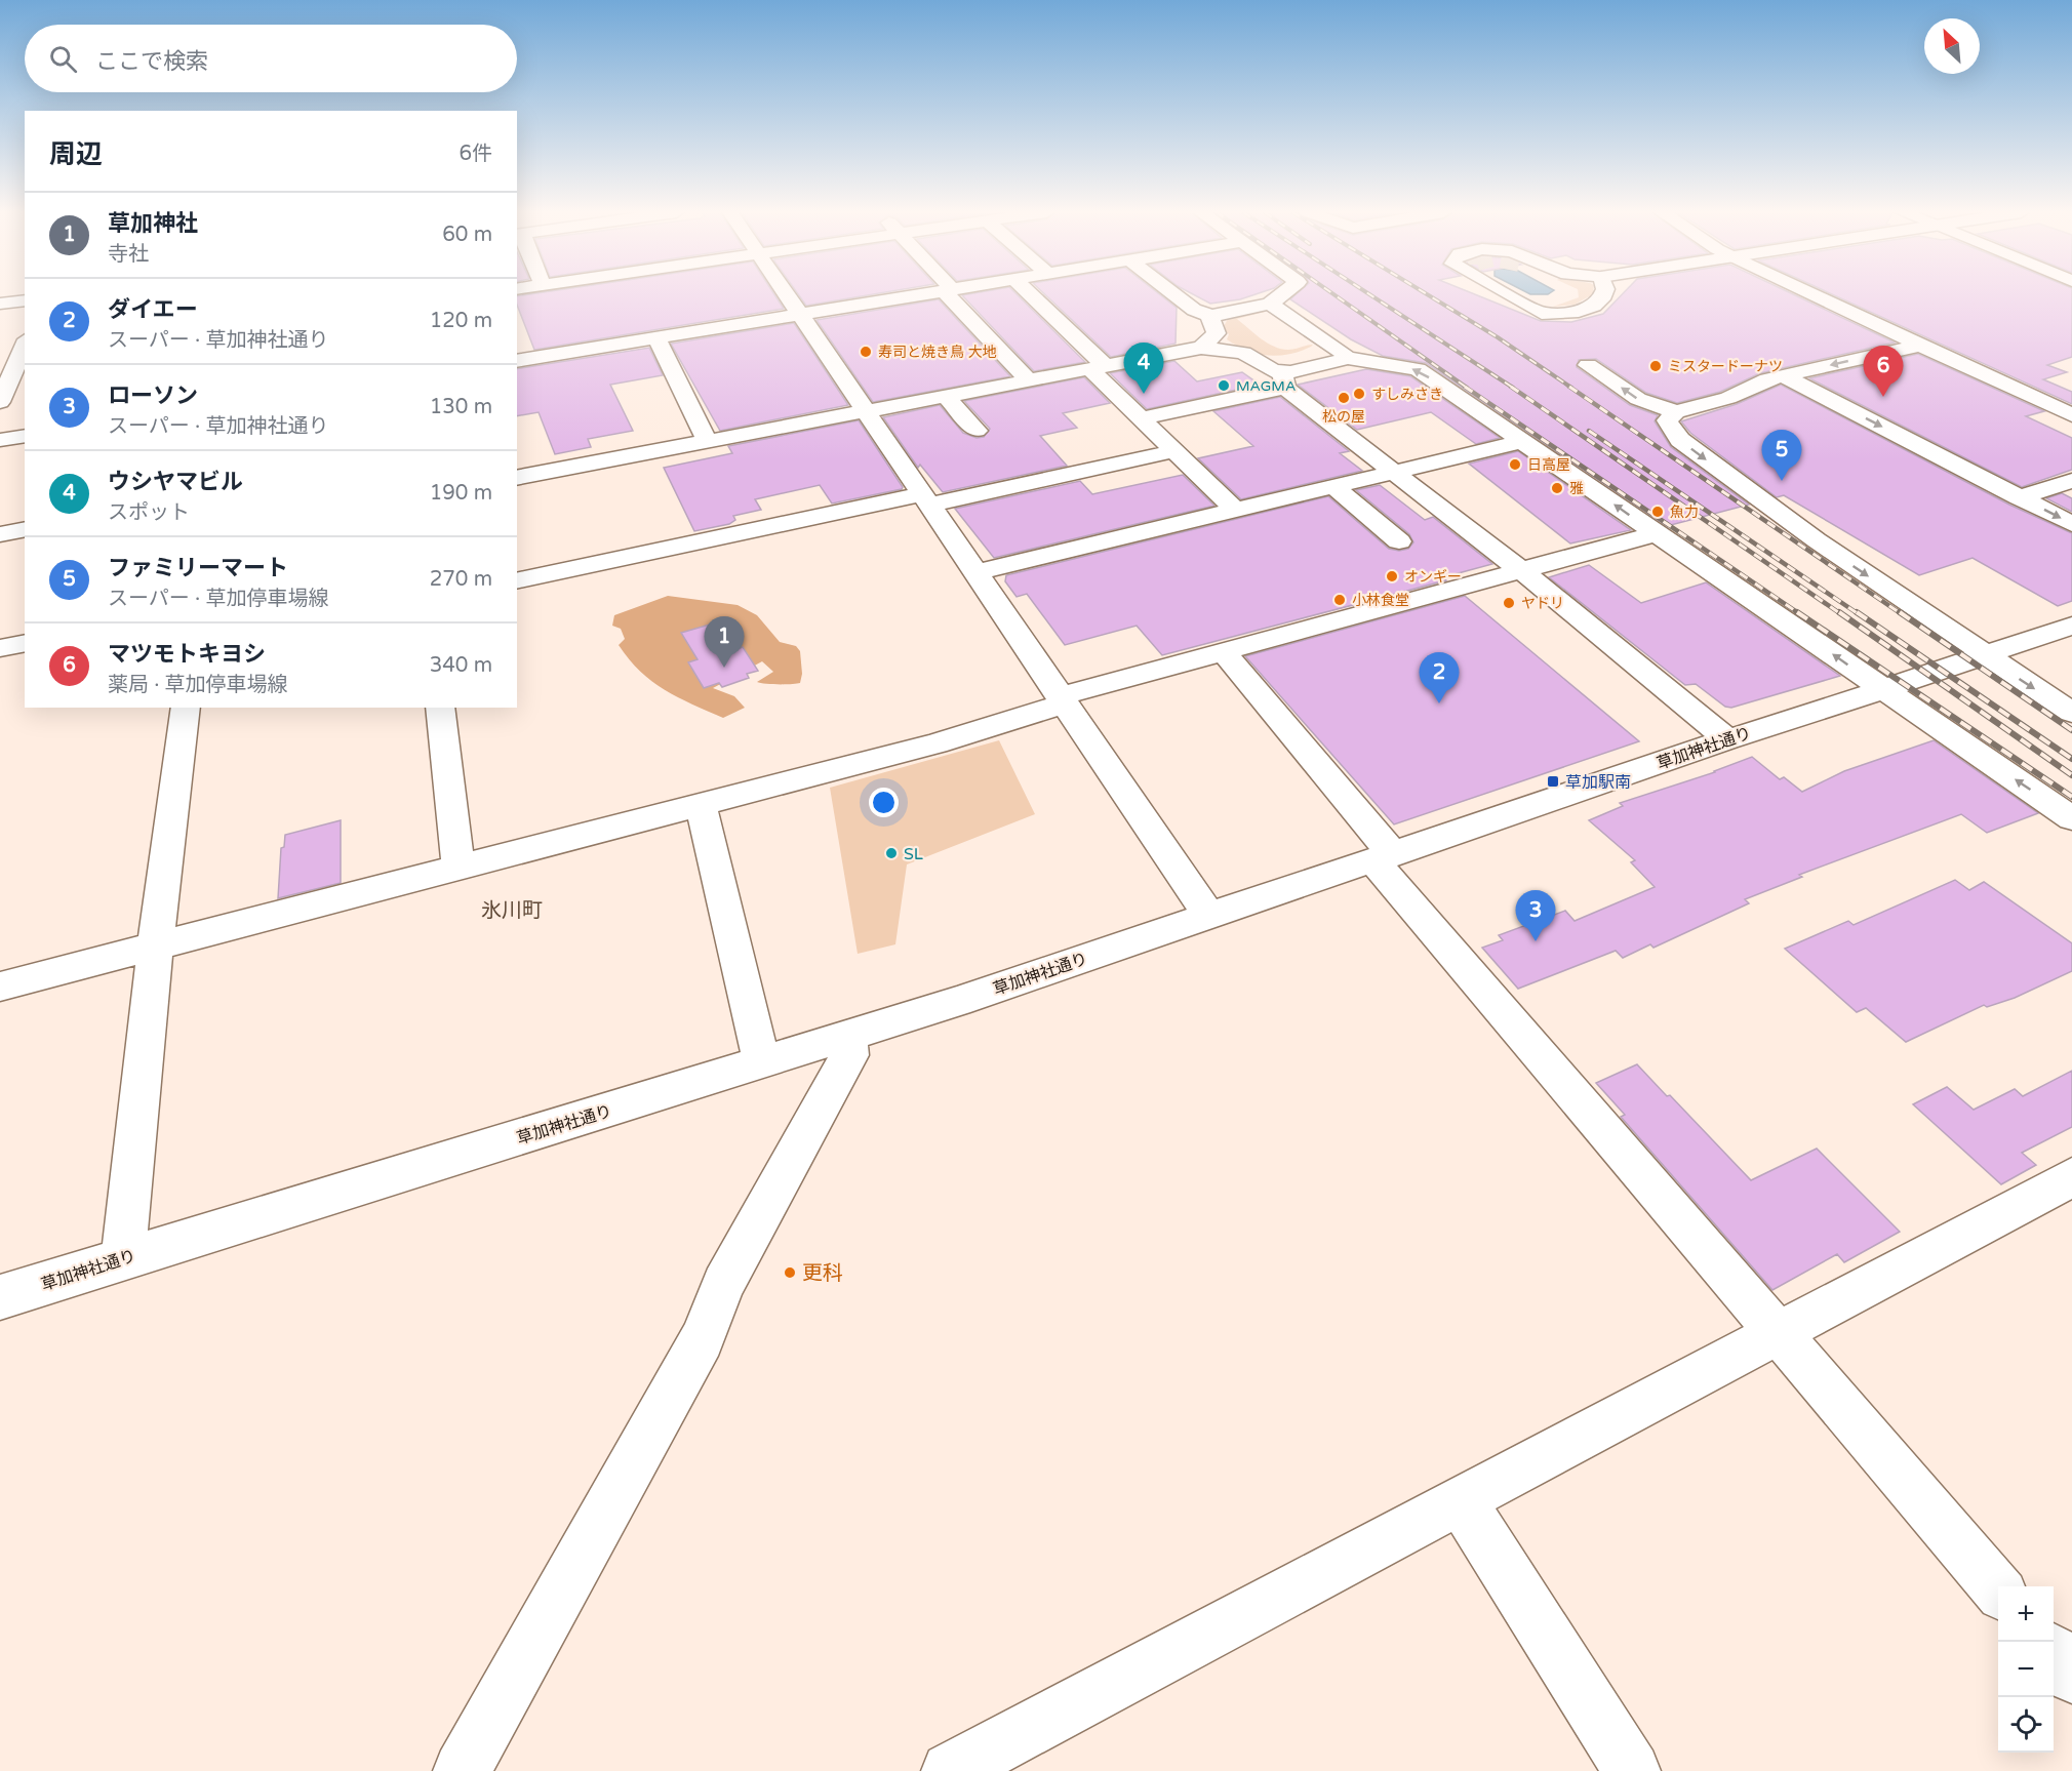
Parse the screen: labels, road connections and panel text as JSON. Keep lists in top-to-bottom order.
{
  "streets": {
    "street": ["草加神社通り"]
  },
  "districts": ["氷川町"],
  "places": {
    "other": [
      "寿司と焼き鳥 大地",
      "ミスタードーナツ",
      "MAGMA",
      "すしみさき",
      "松の屋",
      "日高屋",
      "雅",
      "魚力",
      "オンギー",
      "小林食堂",
      "ヤドリ",
      "SL",
      "更科"
    ],
    "transit": ["草加駅南"]
  },
  "north": "top left",
  "page": {
    "search": "ここで検索",
    "heading": ["周辺", "6件"],
    "list": [
      {
        "mark": "1",
        "name": "草加神社",
        "note": "寺社",
        "value": "60 m"
      },
      {
        "mark": "2",
        "name": "ダイエー",
        "note": "スーパー · 草加神社通り",
        "value": "120 m"
      },
      {
        "mark": "3",
        "name": "ローソン",
        "note": "スーパー · 草加神社通り",
        "value": "130 m"
      },
      {
        "mark": "4",
        "name": "ウシヤマビル",
        "note": "スポット",
        "value": "190 m"
      },
      {
        "mark": "5",
        "name": "ファミリーマート",
        "note": "スーパー · 草加停車場線",
        "value": "270 m"
      },
      {
        "mark": "6",
        "name": "マツモトキヨシ",
        "note": "薬局 · 草加停車場線",
        "value": "340 m"
      }
    ],
    "pins": [
      "4",
      "6",
      "5",
      "1",
      "2",
      "3"
    ],
    "map_buttons": ["+", "−"]
  }
}
